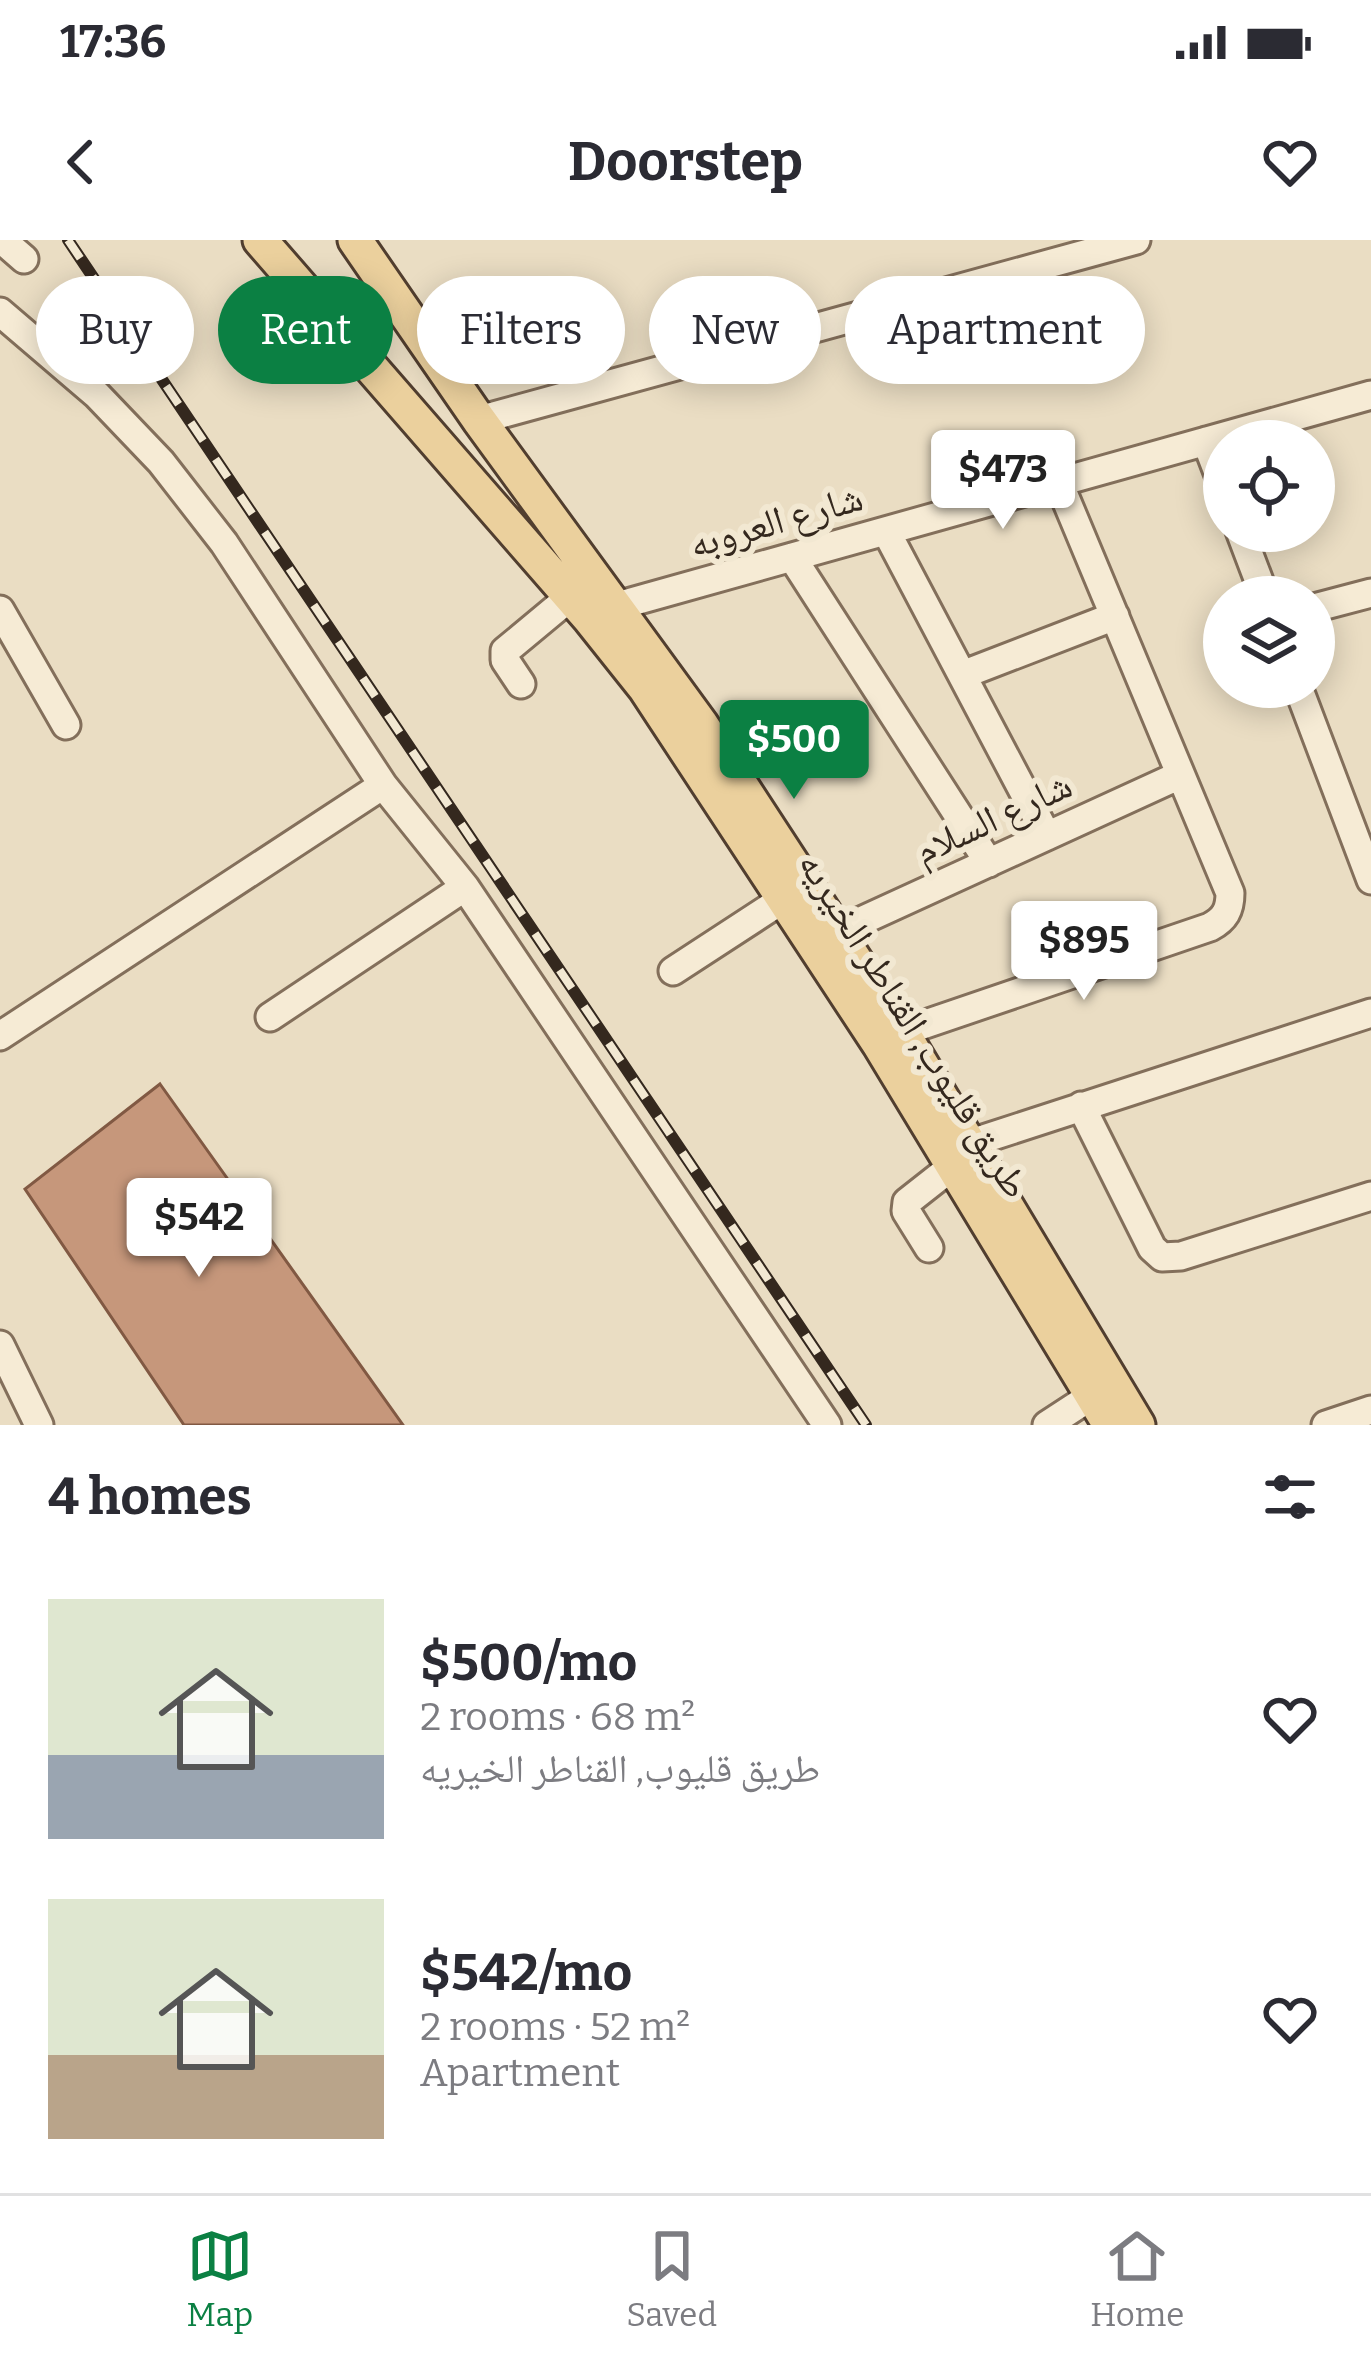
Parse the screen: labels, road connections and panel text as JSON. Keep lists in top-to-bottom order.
{
  "streets": {
    "main road": ["طريق قليوب, القناطر الخيريه"],
    "street": ["شارع العروبه", "شارع السلام"]
  },
  "crossings": [
    ["شارع العروبه", "طريق قليوب, القناطر الخيريه"],
    ["شارع السلام", "طريق قليوب, القناطر الخيريه"]
  ],
  "page": {
    "status": "17:36",
    "header": "Doorstep",
    "chip": [
      "Buy",
      "Rent",
      "Filters",
      "New",
      "Apartment"
    ],
    "price": [
      "$473",
      "$500",
      "$895",
      "$542"
    ],
    "heading": "4 homes",
    "list": [
      {
        "name": "$500/mo",
        "note": "2 rooms · 68 m² · طريق قليوب, القناطر الخيريه"
      },
      {
        "name": "$542/mo",
        "note": "2 rooms · 52 m² · Apartment"
      }
    ],
    "tabs": ["Map", "Saved", "Home"]
  }
}
